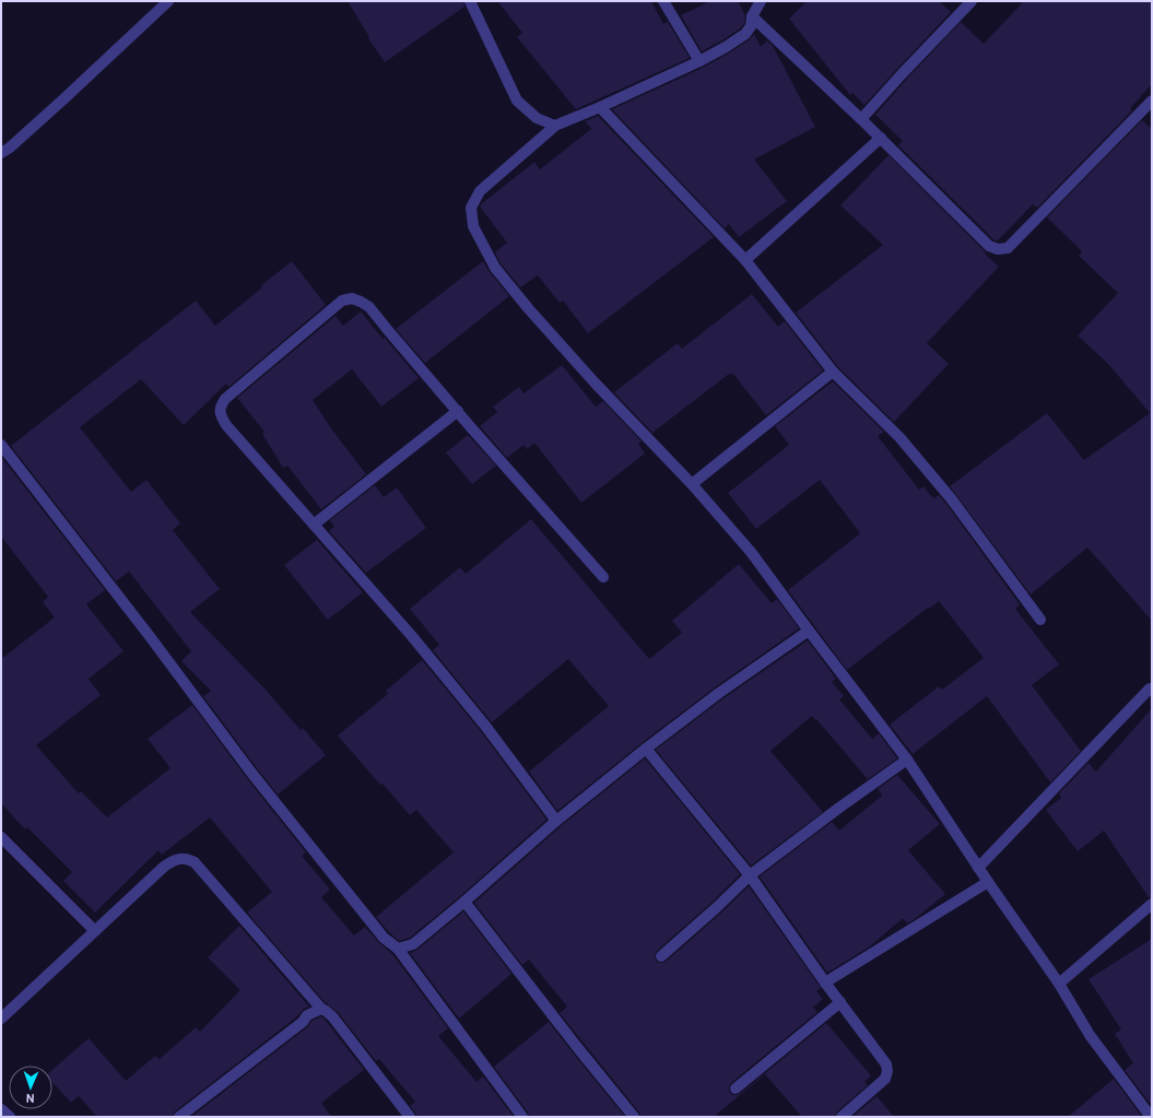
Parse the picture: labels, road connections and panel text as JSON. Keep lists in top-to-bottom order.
{
  "north": "bottom"
}
